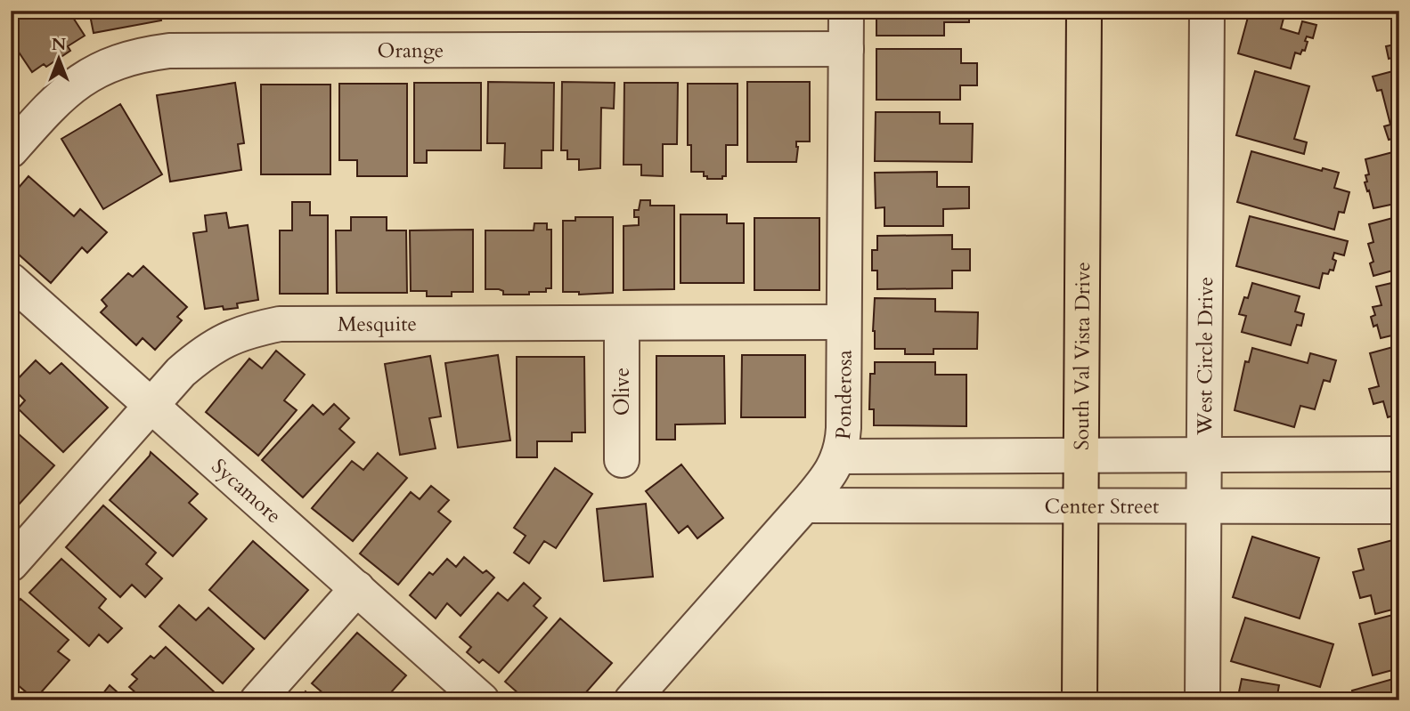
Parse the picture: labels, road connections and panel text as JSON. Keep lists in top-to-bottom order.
{
  "streets": {
    "main road": ["South Val Vista Drive"],
    "lane": [
      "Orange",
      "Mesquite",
      "West Circle Drive",
      "Olive",
      "Ponderosa",
      "Sycamore",
      "Center Street"
    ]
  },
  "crossings": [
    ["Orange", "Ponderosa"],
    ["Mesquite", "Olive"],
    ["Mesquite", "Ponderosa"],
    ["Mesquite", "Sycamore"],
    ["West Circle Drive", "Center Street"],
    ["South Val Vista Drive", "Center Street"],
    ["Ponderosa", "Center Street"]
  ],
  "north": "top"
}
